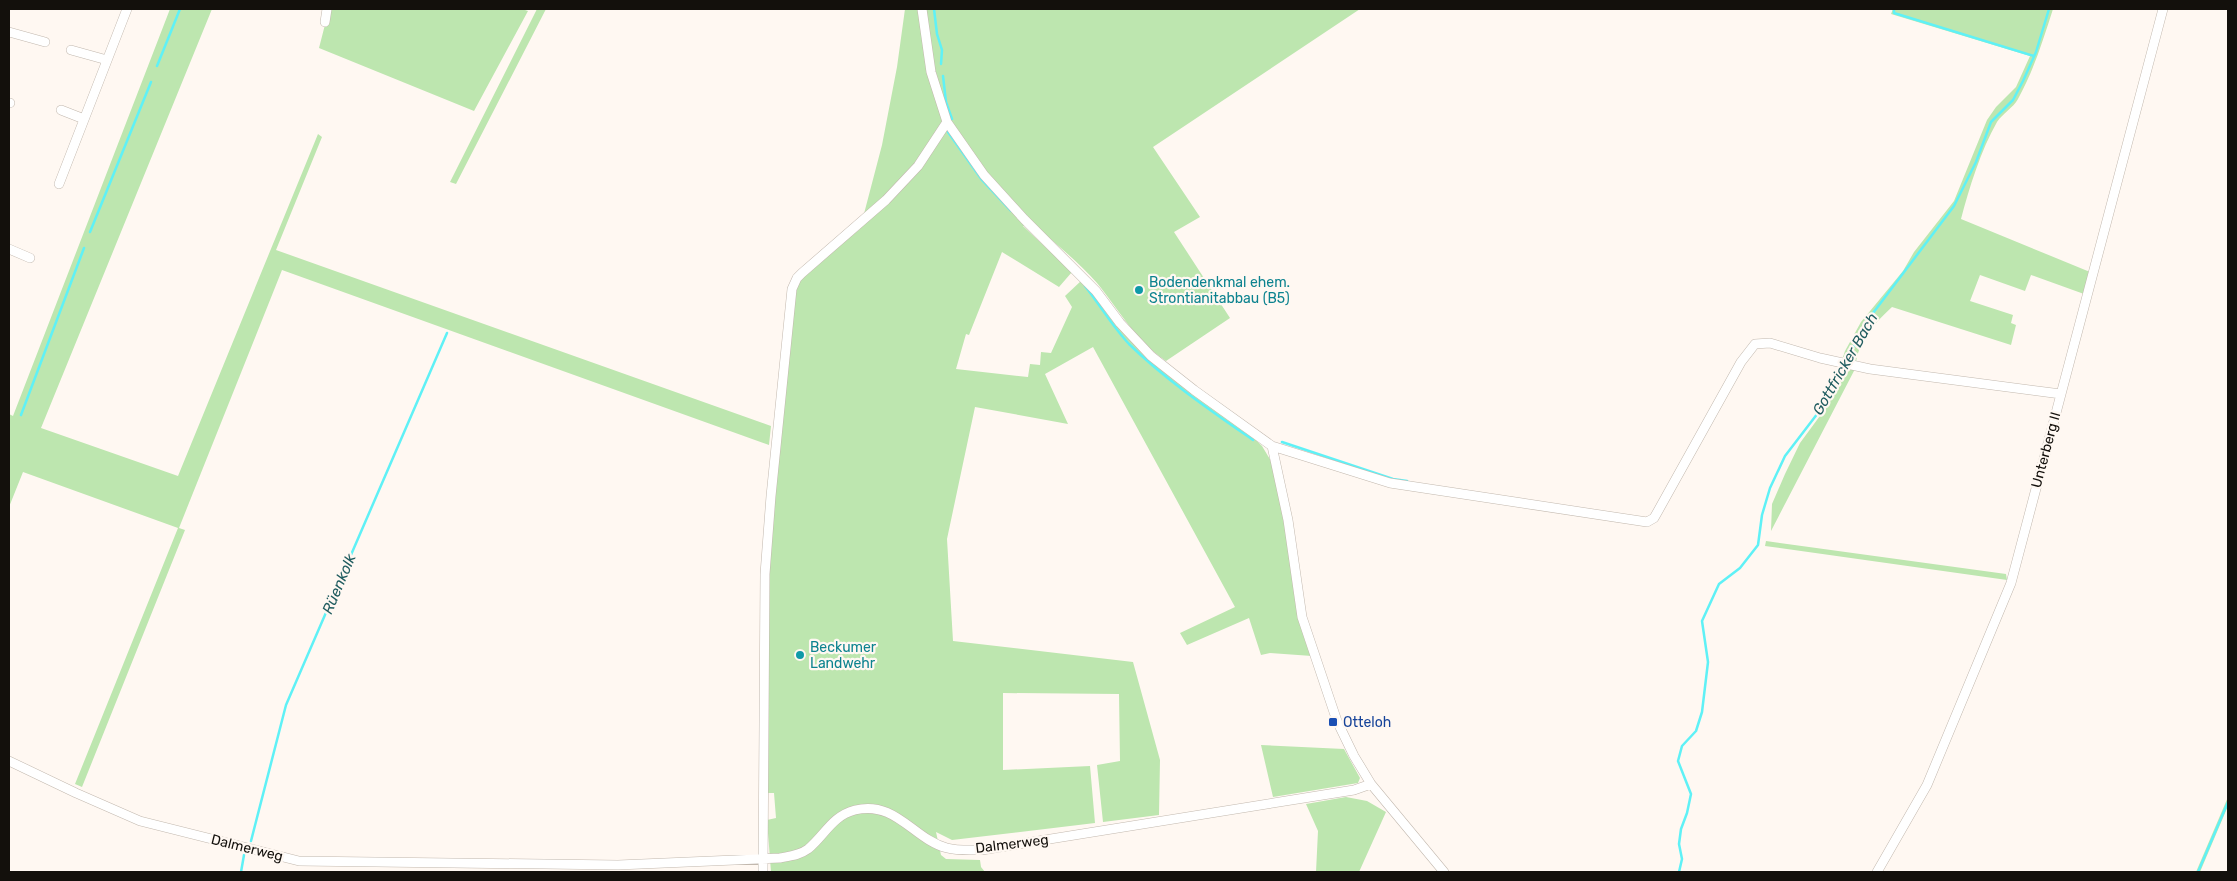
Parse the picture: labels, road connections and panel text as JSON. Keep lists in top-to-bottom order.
{
  "streets": {
    "street": ["Unterberg II", "Dalmerweg"]
  },
  "water": ["Gottfricker Bach", "Rüenkolk"],
  "places": {
    "other": ["Bodendenkmal ehem. Strontianitabbau (B5)", "Beckumer Landwehr"],
    "transit": ["Otteloh"]
  }
}
